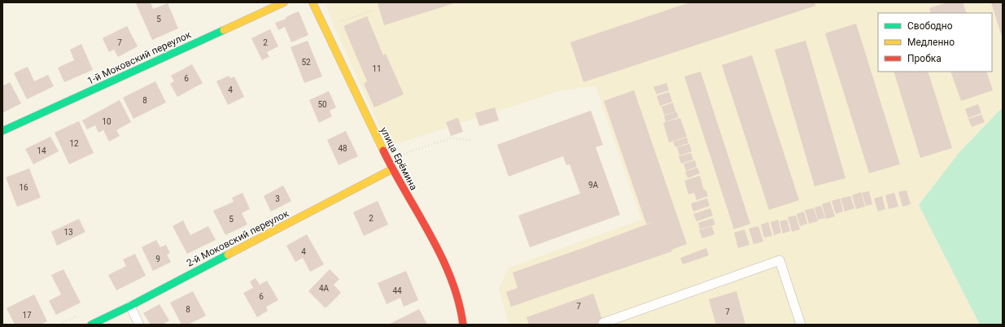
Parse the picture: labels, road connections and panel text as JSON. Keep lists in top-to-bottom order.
{
  "streets": {
    "street": ["1-й Моковский переулок", "улица Ерёмина", "2-й Моковский переулок"]
  },
  "crossings": [
    ["улица Ерёмина", "2-й Моковский переулок"]
  ],
  "house_numbers": [
    "5",
    "7",
    "2",
    "52",
    "11",
    "6",
    "4",
    "8",
    "50",
    "10",
    "12",
    "48",
    "14",
    "9А",
    "16",
    "3",
    "2",
    "5",
    "13",
    "4",
    "9",
    "4А",
    "44",
    "6",
    "7",
    "8",
    "7",
    "17"
  ],
  "legend": ["Свободно", "Медленно", "Пробка"]
}
